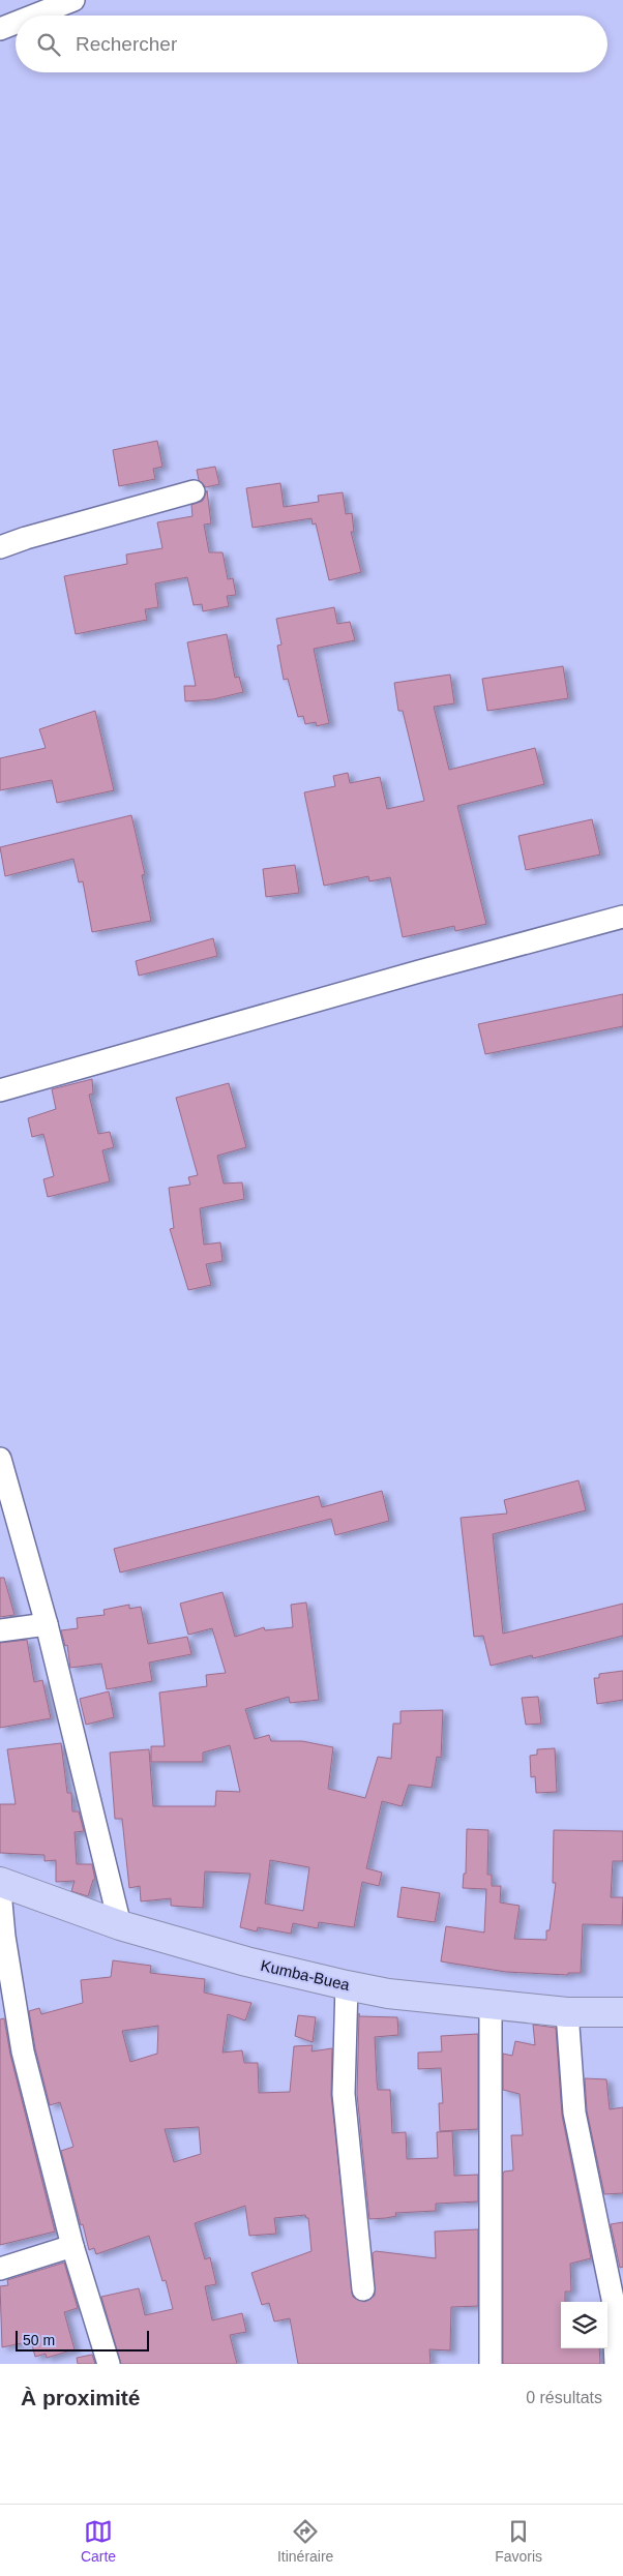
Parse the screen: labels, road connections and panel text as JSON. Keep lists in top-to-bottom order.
{
  "streets": {
    "highway": ["Kumba-Buea"]
  },
  "scale_bar": "50 m",
  "page": {
    "search": "Rechercher",
    "scale": "50 m",
    "heading": ["À proximité", "0 résultats"],
    "nav": ["Carte", "Itinéraire", "Favoris"]
  }
}
